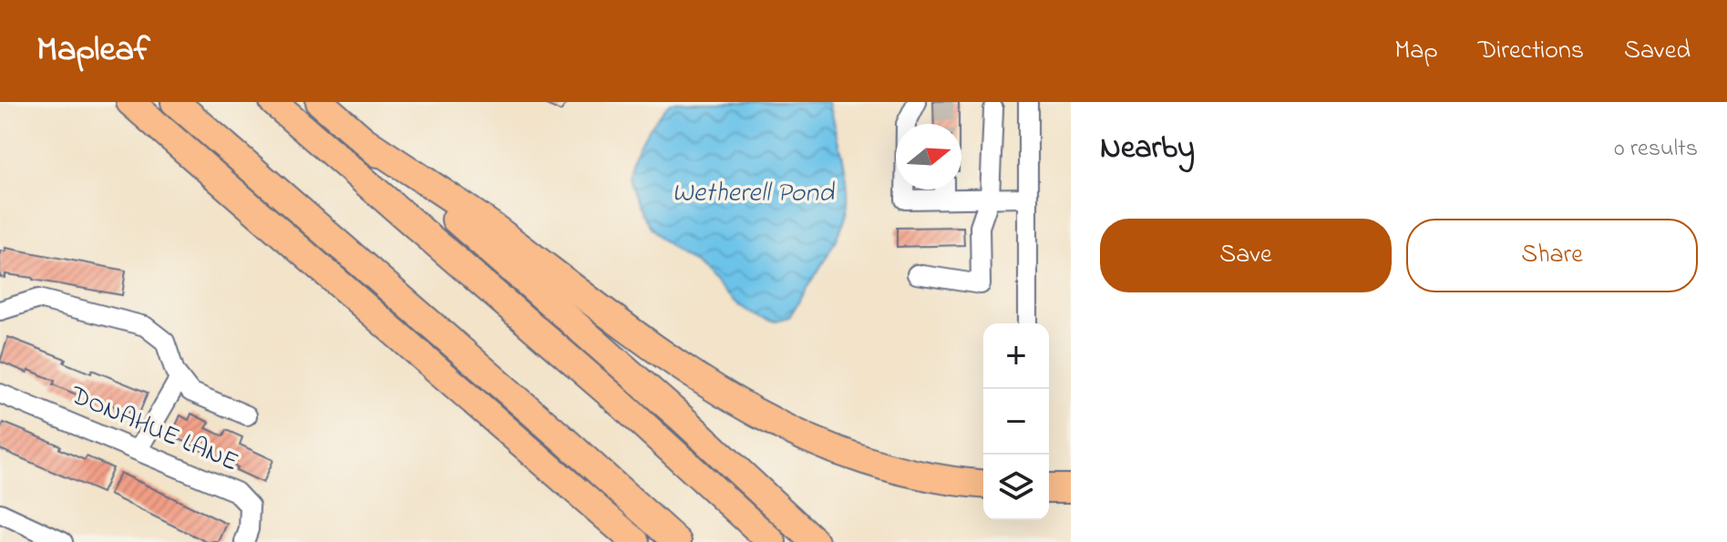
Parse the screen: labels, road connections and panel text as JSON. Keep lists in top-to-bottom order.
{
  "streets": {
    "street": ["DONAHUE LANE"]
  },
  "water": ["Wetherell Pond"],
  "north": "right",
  "page": {
    "header": "Mapleaf",
    "nav": ["Map", "Directions", "Saved"],
    "heading": ["Nearby", "0 results"],
    "buttons": ["Save", "Share"],
    "map_buttons": ["+", "−"]
  }
}
